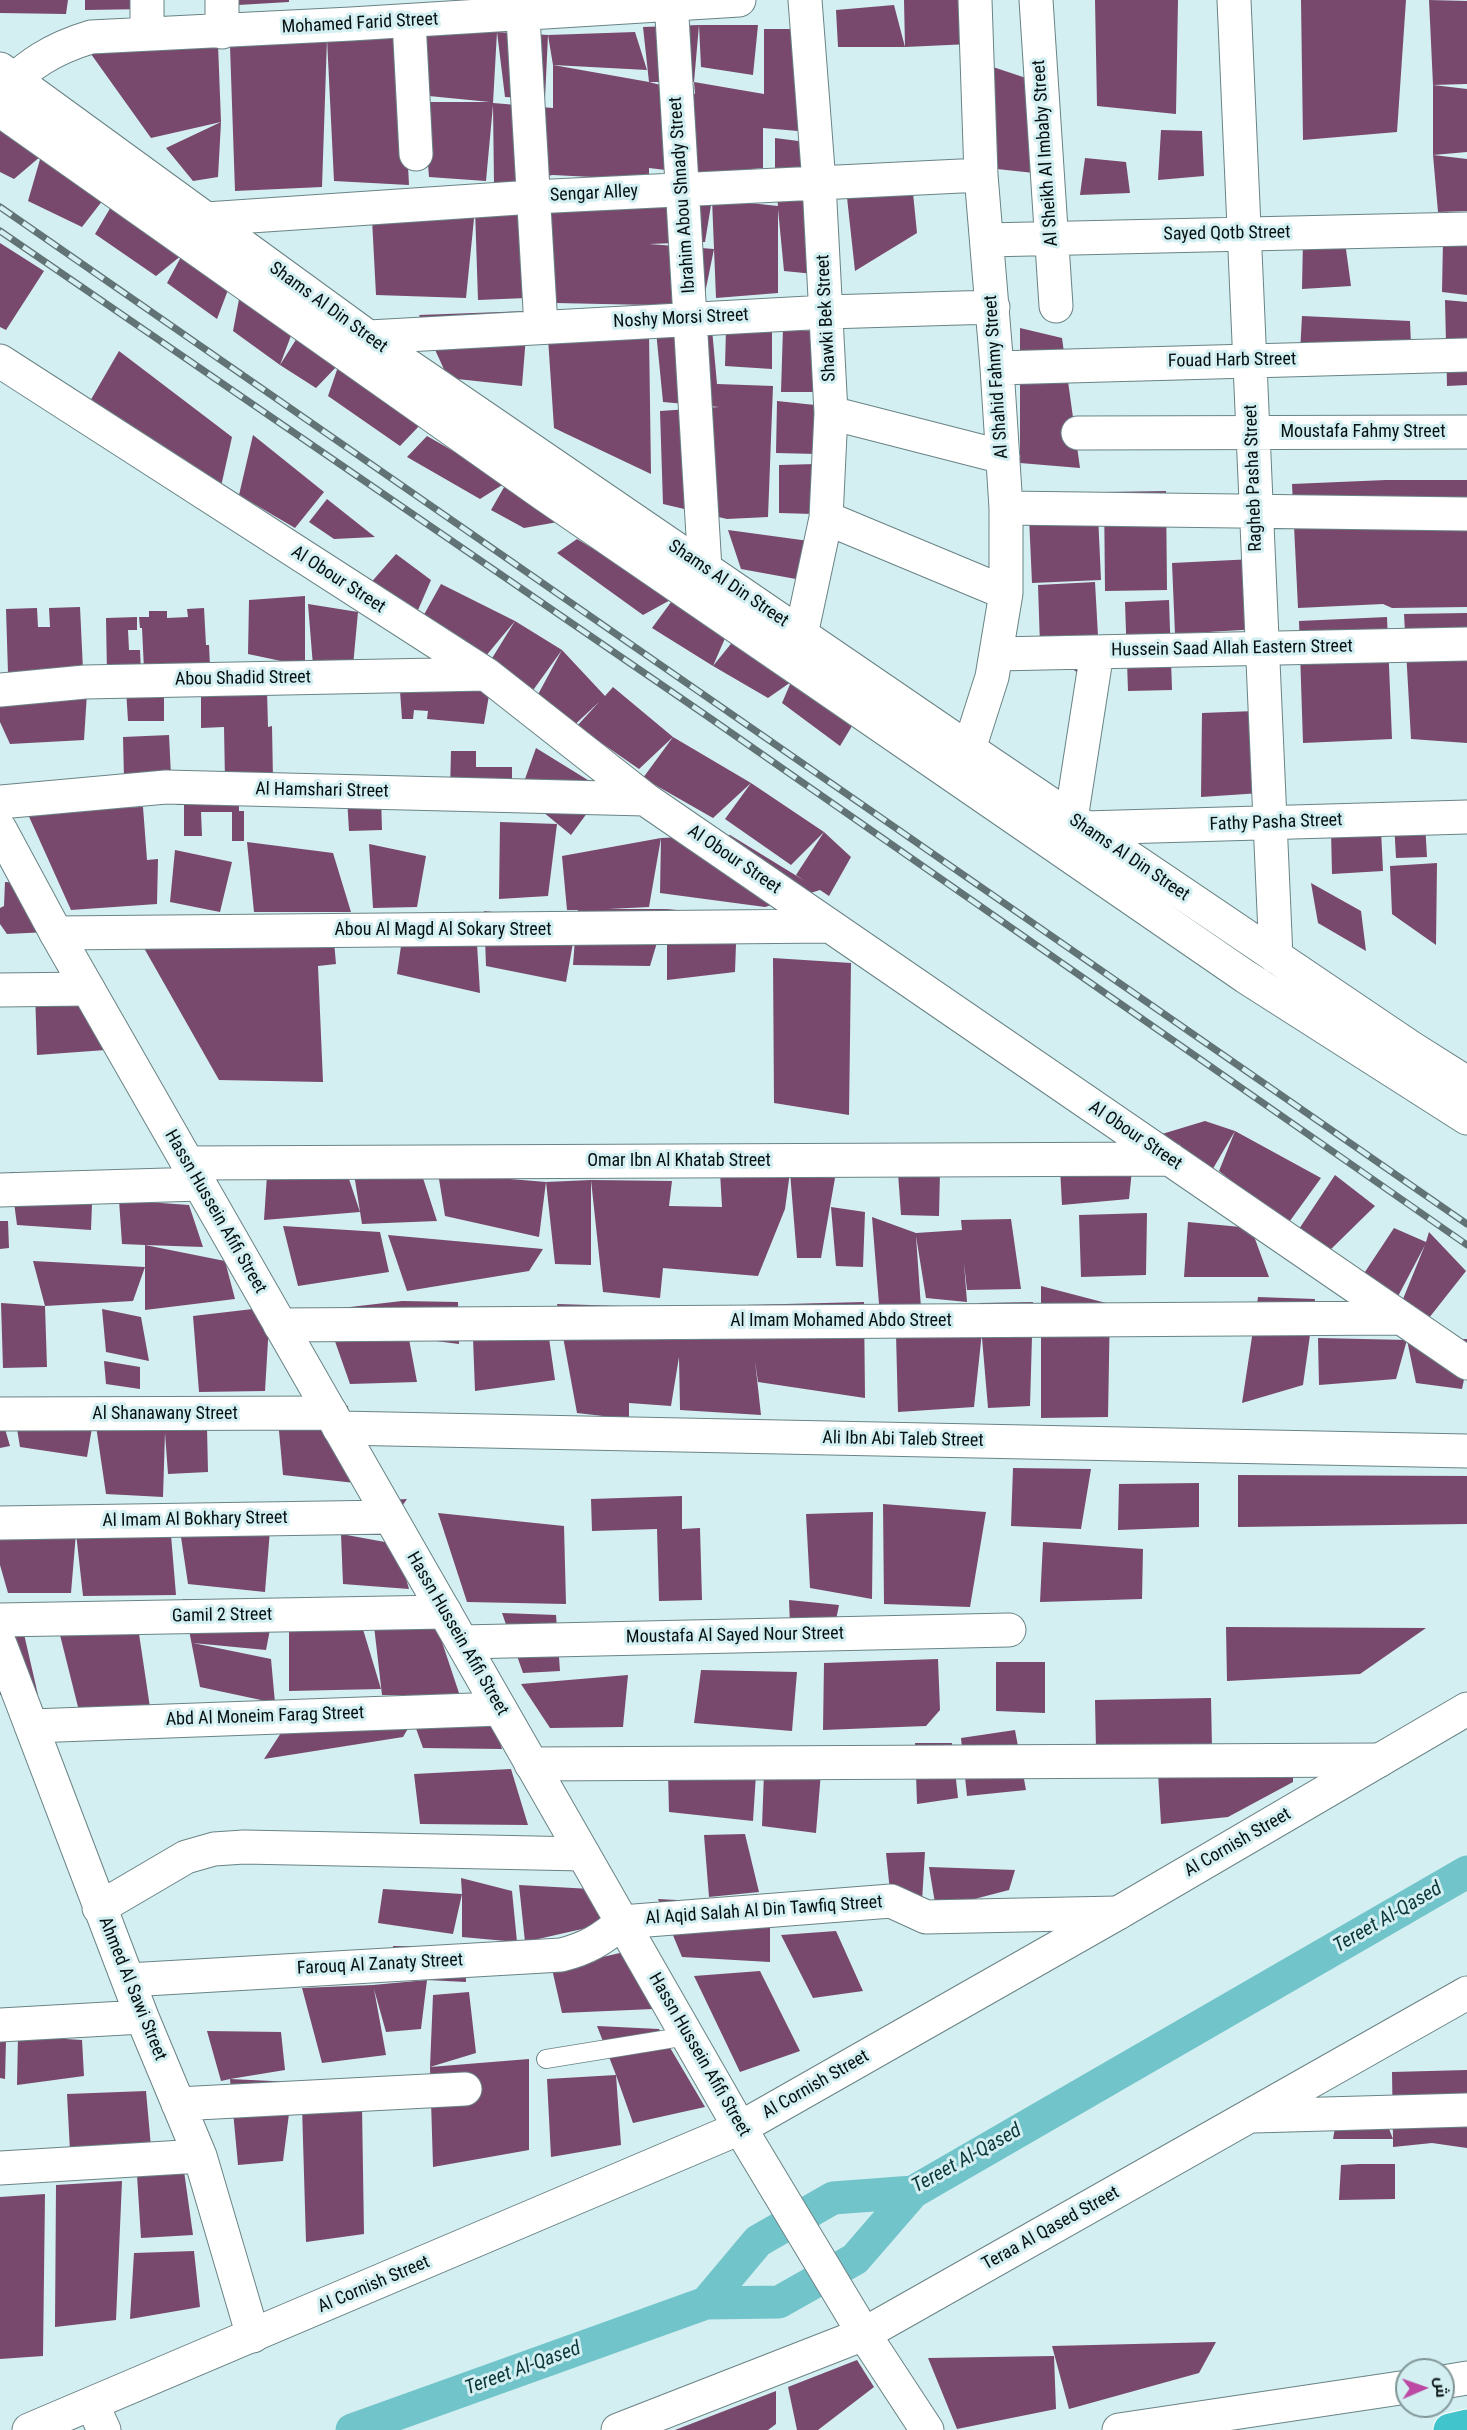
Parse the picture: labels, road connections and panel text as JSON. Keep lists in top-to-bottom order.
{
  "streets": {
    "street": [
      "Mohamed Farid Street",
      "Al Sheikh Al Imbaby Street",
      "Sengar Alley",
      "Ibrahim Abou Shnady Street",
      "Sayed Qotb Street",
      "Shams Al Din Street",
      "Shawki Bek Street",
      "Noshy Morsi Street",
      "Fouad Harb Street",
      "Al Shahid Fahmy Street",
      "Moustafa Fahmy Street",
      "Ragheb Pasha Street",
      "Al Obour Street",
      "Hussein Saad Allah Eastern Street",
      "Abou Shadid Street",
      "Al Hamshari Street",
      "Fathy Pasha Street",
      "Abou Al Magd Al Sokary Street",
      "Omar Ibn Al Khatab Street",
      "Hassn Hussein Afifi Street",
      "Al Imam Mohamed Abdo Street",
      "Al Shanawany Street",
      "Ali Ibn Abi Taleb Street",
      "Al Imam Al Bokhary Street",
      "Gamil 2 Street",
      "Moustafa Al Sayed Nour Street",
      "Abd Al Moneim Farag Street",
      "Al Cornish Street",
      "Al Aqid Salah Al Din Tawfiq Street",
      "Farouq Al Zanaty Street",
      "Ahmed Al Sawi Street",
      "Teraa Al Qased Street"
    ]
  },
  "crossings": [
    ["Mohamed Farid Street", "Ibrahim Abou Shnady Street"],
    ["Mohamed Farid Street", "Shams Al Din Street"],
    ["Al Sheikh Al Imbaby Street", "Sayed Qotb Street"],
    ["Sengar Alley", "Ibrahim Abou Shnady Street"],
    ["Sengar Alley", "Shams Al Din Street"],
    ["Sengar Alley", "Shawki Bek Street"],
    ["Sengar Alley", "Al Shahid Fahmy Street"],
    ["Ibrahim Abou Shnady Street", "Shams Al Din Street"],
    ["Ibrahim Abou Shnady Street", "Noshy Morsi Street"],
    ["Sayed Qotb Street", "Al Shahid Fahmy Street"],
    ["Sayed Qotb Street", "Ragheb Pasha Street"],
    ["Shams Al Din Street", "Shawki Bek Street"],
    ["Shams Al Din Street", "Noshy Morsi Street"],
    ["Shams Al Din Street", "Al Shahid Fahmy Street"],
    ["Shams Al Din Street", "Ragheb Pasha Street"],
    ["Shams Al Din Street", "Fathy Pasha Street"],
    ["Shawki Bek Street", "Noshy Morsi Street"],
    ["Noshy Morsi Street", "Al Shahid Fahmy Street"],
    ["Fouad Harb Street", "Al Shahid Fahmy Street"],
    ["Fouad Harb Street", "Ragheb Pasha Street"],
    ["Al Shahid Fahmy Street", "Hussein Saad Allah Eastern Street"],
    ["Moustafa Fahmy Street", "Ragheb Pasha Street"],
    ["Ragheb Pasha Street", "Hussein Saad Allah Eastern Street"],
    ["Ragheb Pasha Street", "Fathy Pasha Street"],
    ["Al Obour Street", "Abou Shadid Street"],
    ["Al Obour Street", "Al Hamshari Street"],
    ["Al Obour Street", "Abou Al Magd Al Sokary Street"],
    ["Al Obour Street", "Omar Ibn Al Khatab Street"],
    ["Al Obour Street", "Al Imam Mohamed Abdo Street"],
    ["Abou Al Magd Al Sokary Street", "Hassn Hussein Afifi Street"],
    ["Omar Ibn Al Khatab Street", "Hassn Hussein Afifi Street"],
    ["Hassn Hussein Afifi Street", "Al Imam Mohamed Abdo Street"],
    ["Hassn Hussein Afifi Street", "Al Shanawany Street"],
    ["Hassn Hussein Afifi Street", "Ali Ibn Abi Taleb Street"],
    ["Hassn Hussein Afifi Street", "Al Imam Al Bokhary Street"],
    ["Hassn Hussein Afifi Street", "Gamil 2 Street"],
    ["Hassn Hussein Afifi Street", "Moustafa Al Sayed Nour Street"],
    ["Hassn Hussein Afifi Street", "Abd Al Moneim Farag Street"],
    ["Hassn Hussein Afifi Street", "Al Cornish Street"],
    ["Hassn Hussein Afifi Street", "Al Aqid Salah Al Din Tawfiq Street"],
    ["Hassn Hussein Afifi Street", "Farouq Al Zanaty Street"],
    ["Hassn Hussein Afifi Street", "Teraa Al Qased Street"],
    ["Al Shanawany Street", "Ali Ibn Abi Taleb Street"],
    ["Abd Al Moneim Farag Street", "Ahmed Al Sawi Street"],
    ["Al Cornish Street", "Al Aqid Salah Al Din Tawfiq Street"],
    ["Al Cornish Street", "Ahmed Al Sawi Street"],
    ["Al Aqid Salah Al Din Tawfiq Street", "Farouq Al Zanaty Street"],
    ["Farouq Al Zanaty Street", "Ahmed Al Sawi Street"]
  ],
  "water": ["Tereet Al-Qased"],
  "north": "right"
}
